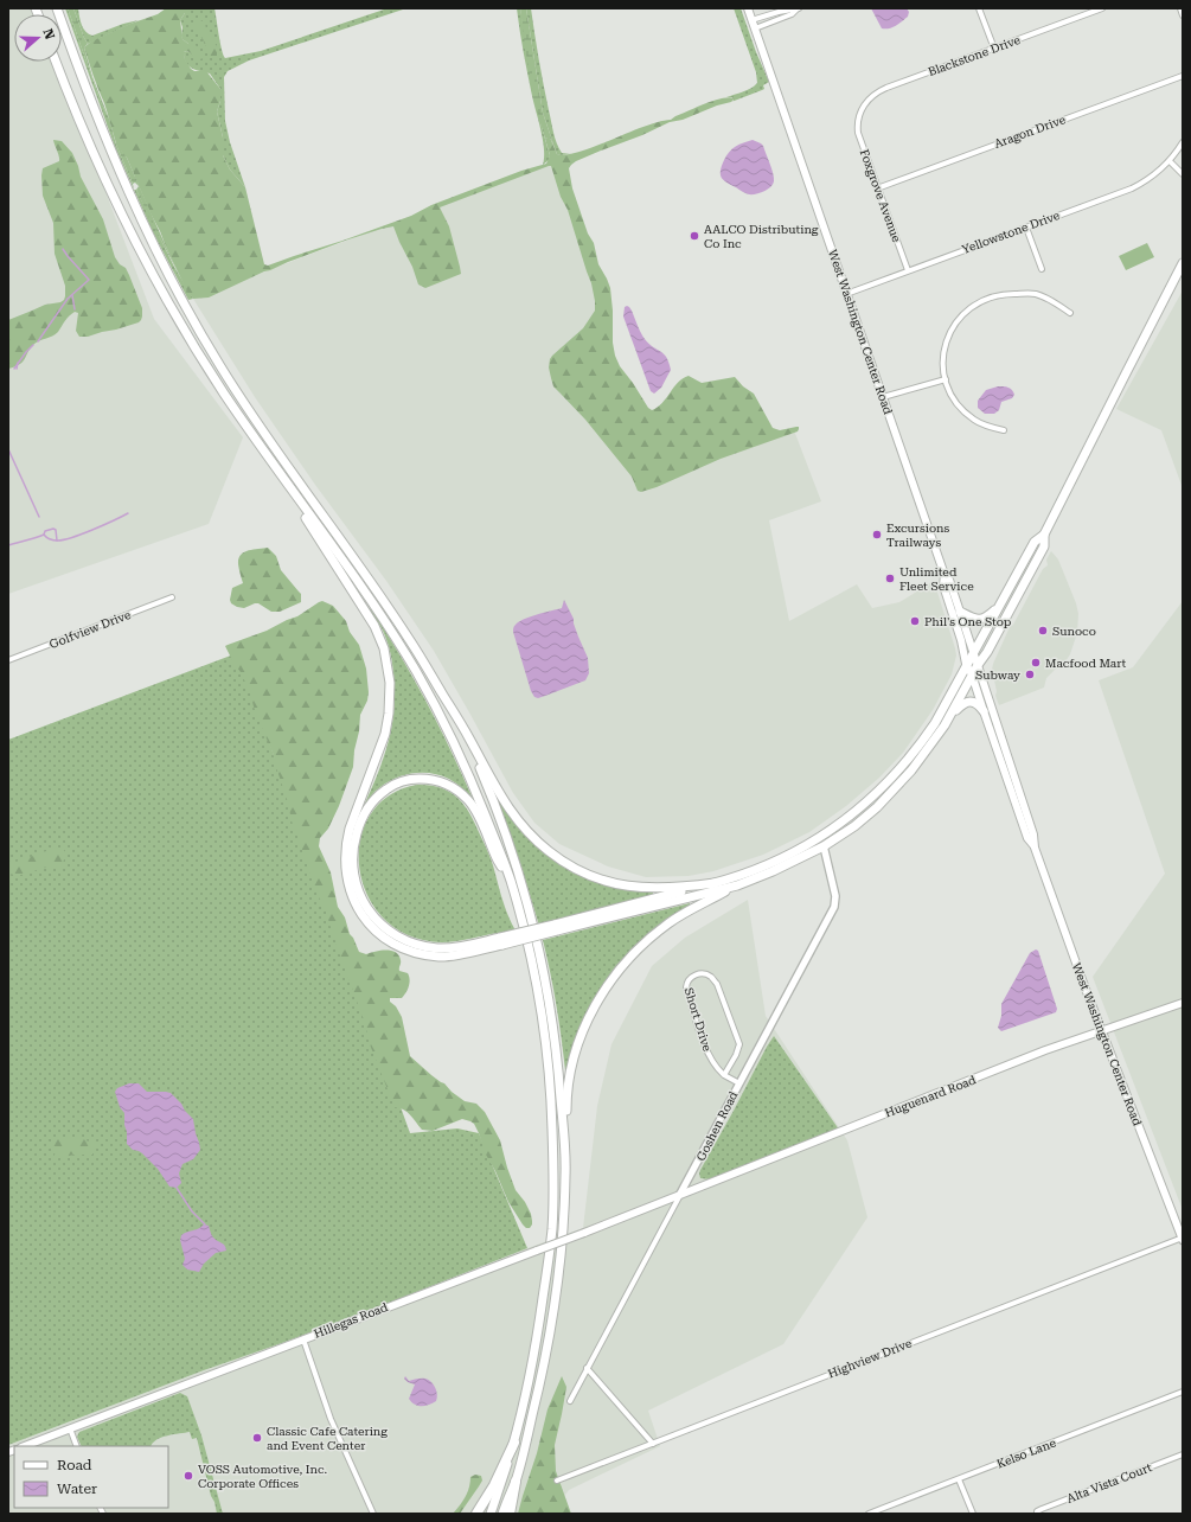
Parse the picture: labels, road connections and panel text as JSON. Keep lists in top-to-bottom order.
{
  "streets": {
    "main road": ["West Washington Center Road", "Huguenard Road", "Hillegas Road"],
    "street": [
      "Blackstone Drive",
      "Aragon Drive",
      "Foxgrove Avenue",
      "Yellowstone Drive",
      "Golfview Drive",
      "Short Drive",
      "Goshen Road",
      "Highview Drive",
      "Kelso Lane",
      "Alta Vista Court"
    ]
  },
  "crossings": [
    ["Blackstone Drive", "Foxgrove Avenue"],
    ["Aragon Drive", "Foxgrove Avenue"],
    ["Foxgrove Avenue", "Yellowstone Drive"],
    ["Yellowstone Drive", "West Washington Center Road"],
    ["West Washington Center Road", "Huguenard Road"],
    ["West Washington Center Road", "Highview Drive"],
    ["Short Drive", "Goshen Road"],
    ["Huguenard Road", "Goshen Road"],
    ["Huguenard Road", "Hillegas Road"],
    ["Goshen Road", "Hillegas Road"]
  ],
  "places": [
    "AALCO Distributing Co Inc",
    "Excursions Trailways",
    "Unlimited Fleet Service",
    "Phil's One Stop",
    "Sunoco",
    "Macfood Mart",
    "Subway",
    "Classic Cafe Catering and Event Center",
    "VOSS Automotive, Inc. Corporate Offices"
  ],
  "legend": ["Road", "Water"],
  "north": "right"
}
